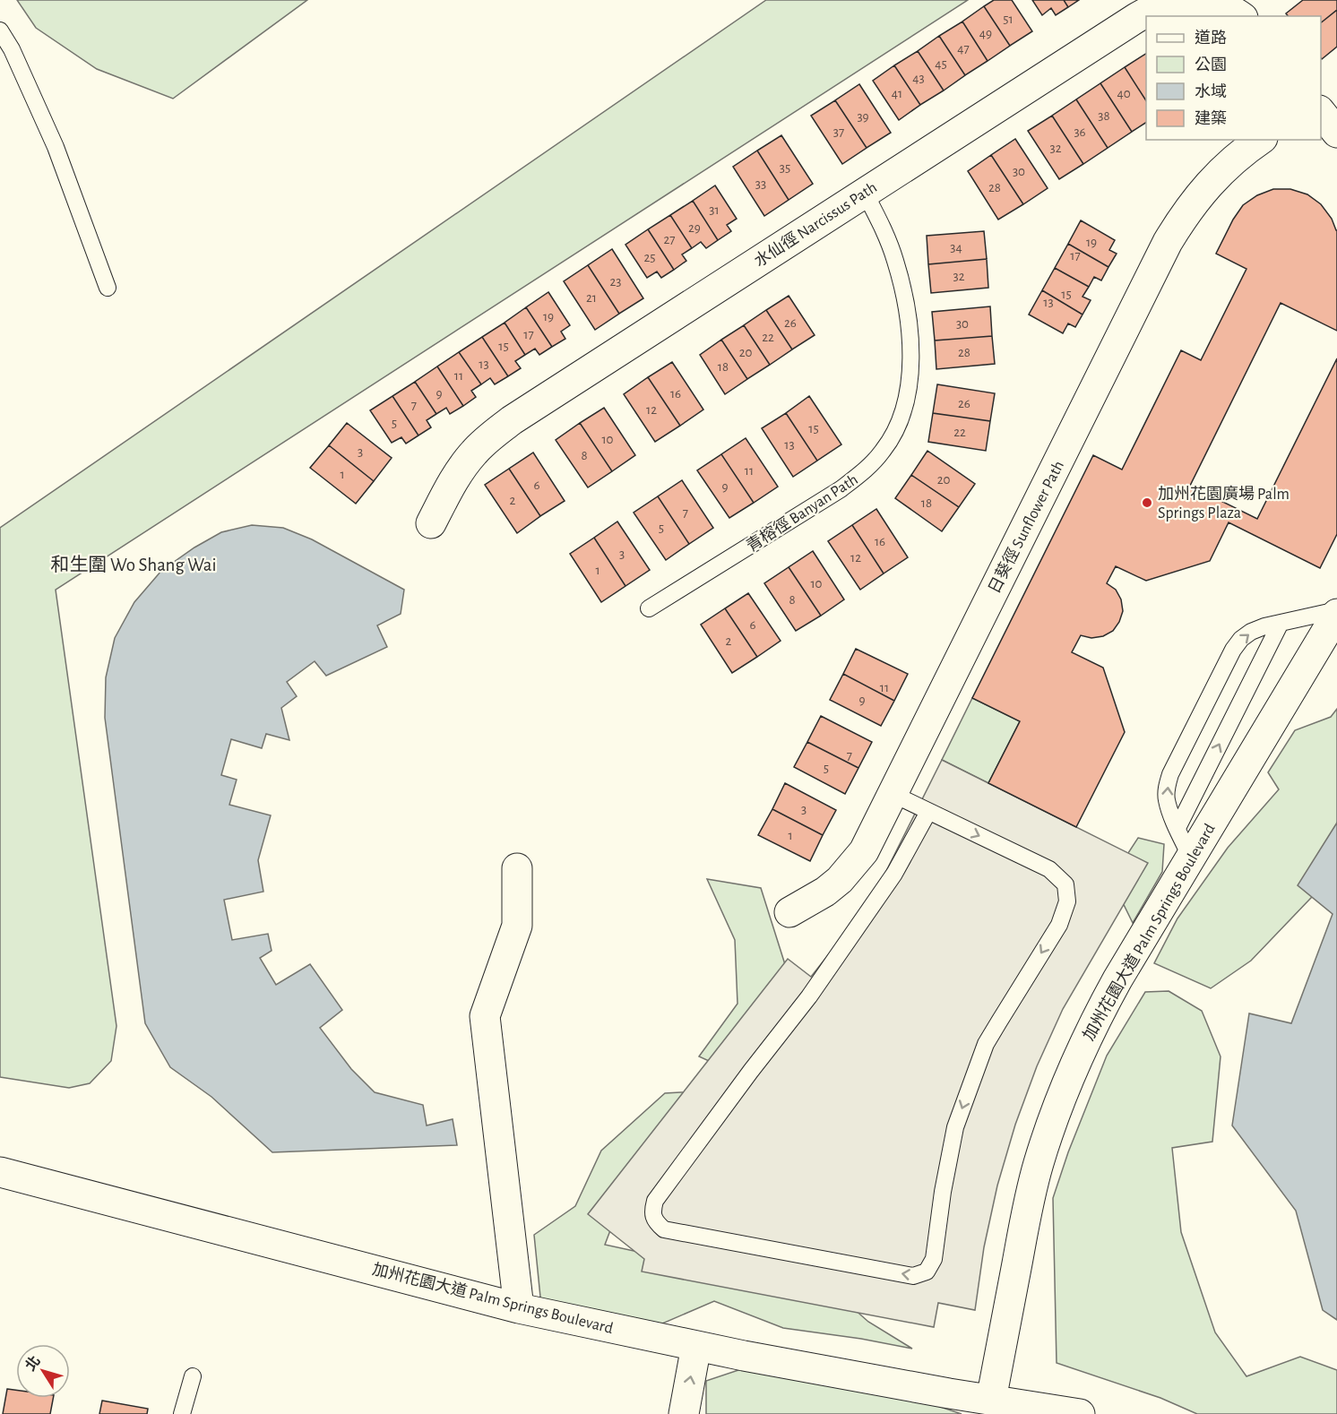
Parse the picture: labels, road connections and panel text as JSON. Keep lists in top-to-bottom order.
{
  "streets": {
    "street": ["水仙徑 Narcissus Path", "日葵徑 Sunflower Path", "加州花園大道 Palm Springs Boulevard"],
    "lane": ["青榕徑 Banyan Path"]
  },
  "crossings": [
    ["水仙徑 Narcissus Path", "青榕徑 Banyan Path"]
  ],
  "districts": ["和生圍 Wo Shang Wai"],
  "places": ["加州花園廣場 Palm Springs Plaza"],
  "house_numbers": [
    "51",
    "49",
    "47",
    "45",
    "43",
    "41",
    "40",
    "38",
    "39",
    "37",
    "36",
    "32",
    "35",
    "30",
    "33",
    "28",
    "31",
    "29",
    "27",
    "19",
    "34",
    "17",
    "25",
    "32",
    "23",
    "15",
    "21",
    "13",
    "19",
    "26",
    "30",
    "17",
    "22",
    "15",
    "20",
    "28",
    "13",
    "18",
    "11",
    "9",
    "16",
    "26",
    "7",
    "12",
    "5",
    "15",
    "22",
    "10",
    "13",
    "3",
    "8",
    "11",
    "1",
    "20",
    "6",
    "9",
    "2",
    "18",
    "7",
    "5",
    "16",
    "3",
    "12",
    "1",
    "10",
    "8",
    "6",
    "2",
    "11",
    "9",
    "7",
    "5",
    "3",
    "1"
  ],
  "legend": [
    "道路",
    "公園",
    "水域",
    "建築"
  ],
  "north": "top left"
}
